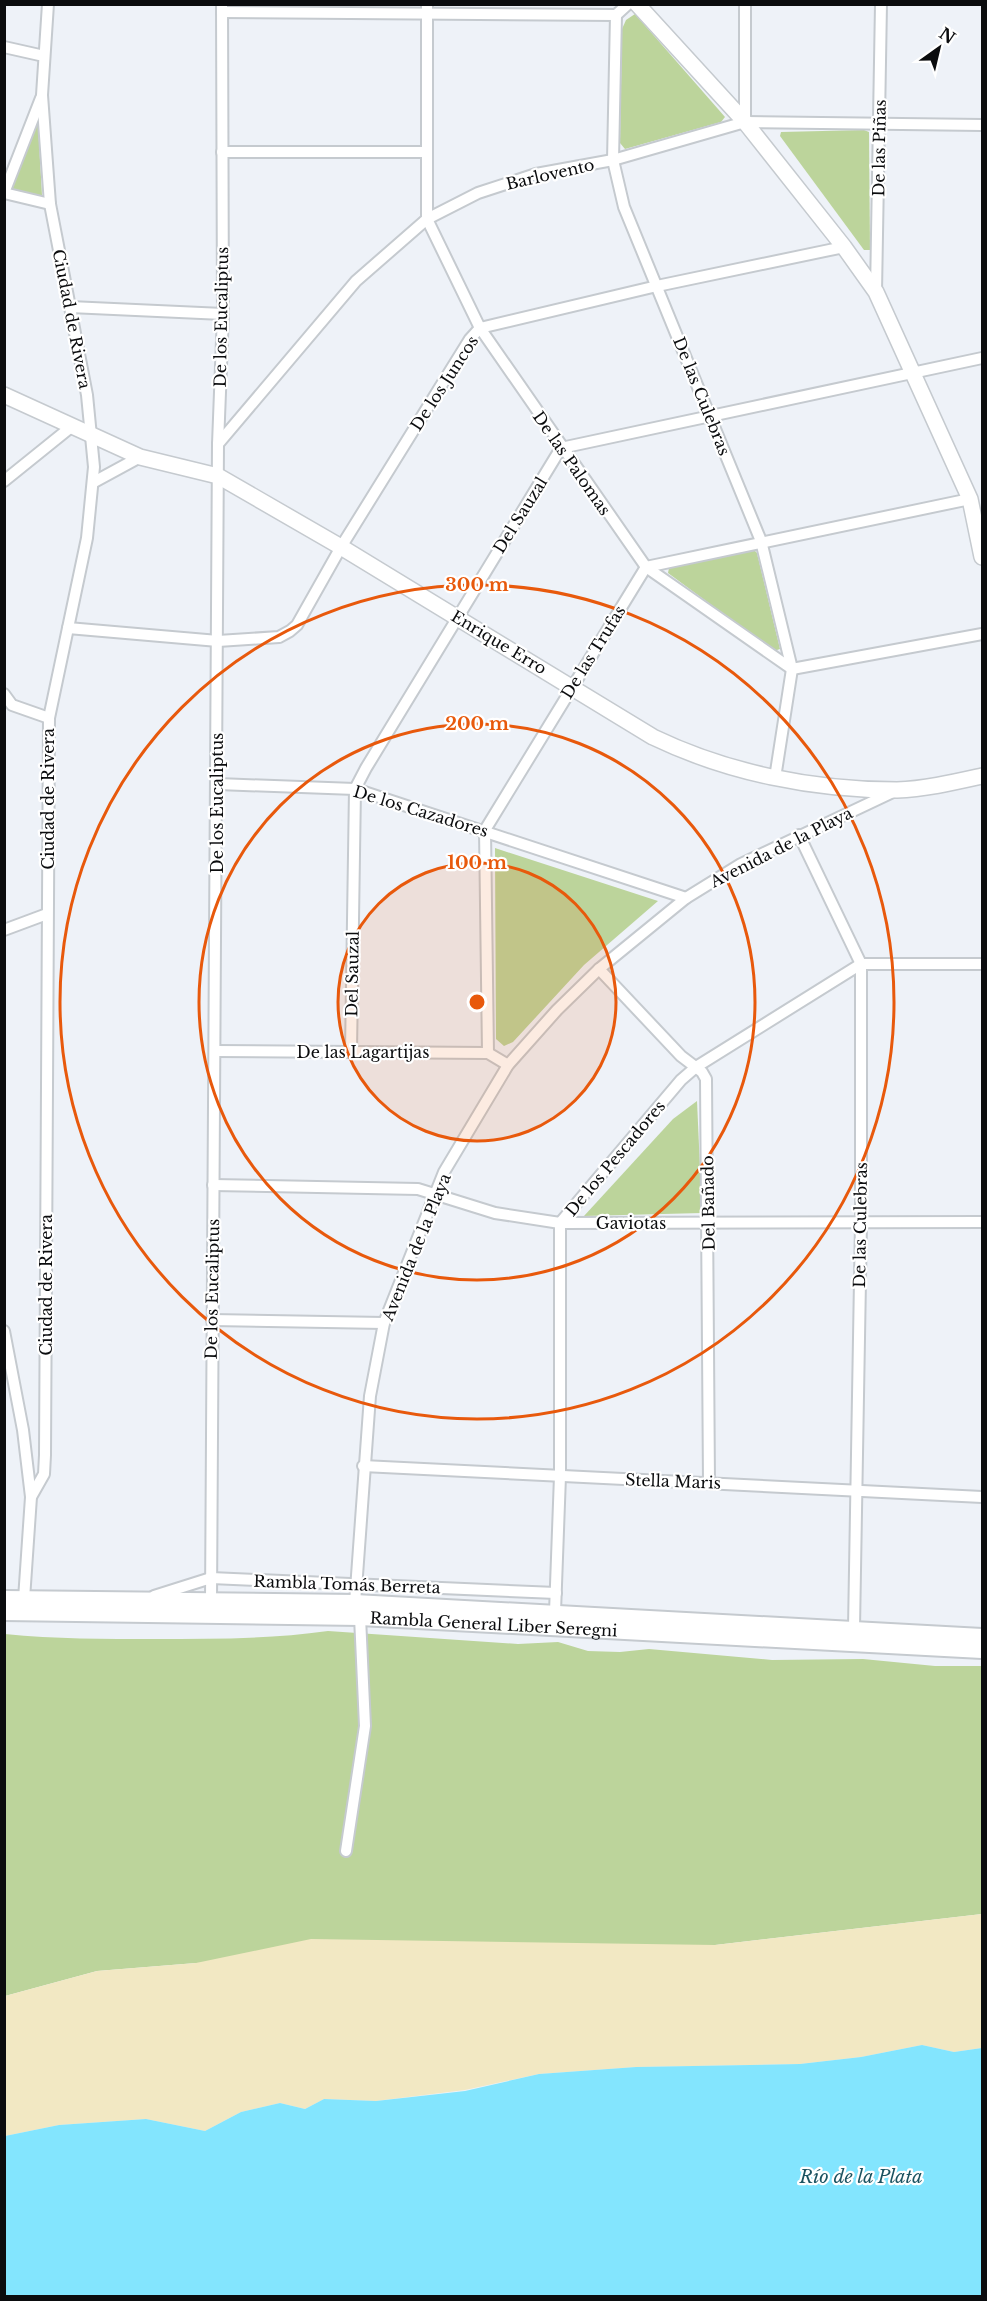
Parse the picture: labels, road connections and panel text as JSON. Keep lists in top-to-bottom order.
{
  "streets": {
    "main road": ["Rambla General Liber Seregni"],
    "street": [
      "De las Piñas",
      "Barlovento",
      "De los Eucaliptus",
      "Ciudad de Rivera",
      "De los Juncos",
      "De las Culebras",
      "De las Palomas",
      "Del Sauzal",
      "Enrique Erro",
      "De las Trufas",
      "De los Cazadores",
      "Avenida de la Playa",
      "De las Lagartijas",
      "De los Pescadores",
      "Del Bañado",
      "Gaviotas",
      "Stella Maris",
      "Rambla Tomás Berreta"
    ]
  },
  "crossings": [
    ["De las Piñas", "Barlovento"],
    ["Barlovento", "De los Eucaliptus"],
    ["Barlovento", "De las Culebras"],
    ["Barlovento", "De las Palomas"],
    ["De los Eucaliptus", "De los Juncos"],
    ["De los Eucaliptus", "Enrique Erro"],
    ["De los Eucaliptus", "De los Cazadores"],
    ["De los Eucaliptus", "De las Lagartijas"],
    ["De los Eucaliptus", "Gaviotas"],
    ["De los Eucaliptus", "Rambla Tomás Berreta"],
    ["De los Eucaliptus", "Rambla General Liber Seregni"],
    ["Ciudad de Rivera", "Enrique Erro"],
    ["Ciudad de Rivera", "Rambla General Liber Seregni"],
    ["De los Juncos", "De las Culebras"],
    ["De los Juncos", "De las Palomas"],
    ["De los Juncos", "Enrique Erro"],
    ["De las Culebras", "De las Palomas"],
    ["De las Culebras", "Enrique Erro"],
    ["De las Culebras", "Avenida de la Playa"],
    ["De las Culebras", "De los Pescadores"],
    ["De las Culebras", "Gaviotas"],
    ["De las Culebras", "Stella Maris"],
    ["De las Culebras", "Rambla General Liber Seregni"],
    ["De las Palomas", "Del Sauzal"],
    ["De las Palomas", "De las Trufas"],
    ["Del Sauzal", "Enrique Erro"],
    ["Del Sauzal", "De los Cazadores"],
    ["Del Sauzal", "De las Lagartijas"],
    ["Enrique Erro", "De las Trufas"],
    ["Enrique Erro", "Avenida de la Playa"],
    ["De las Trufas", "De los Cazadores"],
    ["De los Cazadores", "Avenida de la Playa"],
    ["Avenida de la Playa", "Del Bañado"],
    ["Avenida de la Playa", "Gaviotas"],
    ["Avenida de la Playa", "Stella Maris"],
    ["Avenida de la Playa", "Rambla Tomás Berreta"],
    ["Avenida de la Playa", "Rambla General Liber Seregni"],
    ["De los Pescadores", "Del Bañado"],
    ["De los Pescadores", "Gaviotas"],
    ["De los Pescadores", "Stella Maris"],
    ["De los Pescadores", "Rambla Tomás Berreta"],
    ["De los Pescadores", "Rambla General Liber Seregni"],
    ["Del Bañado", "Gaviotas"],
    ["Del Bañado", "Stella Maris"],
    ["Rambla Tomás Berreta", "Rambla General Liber Seregni"]
  ],
  "water": ["Río de la Plata"],
  "north": "top right",
  "rings": ["300 m", "200 m", "100 m"]
}
